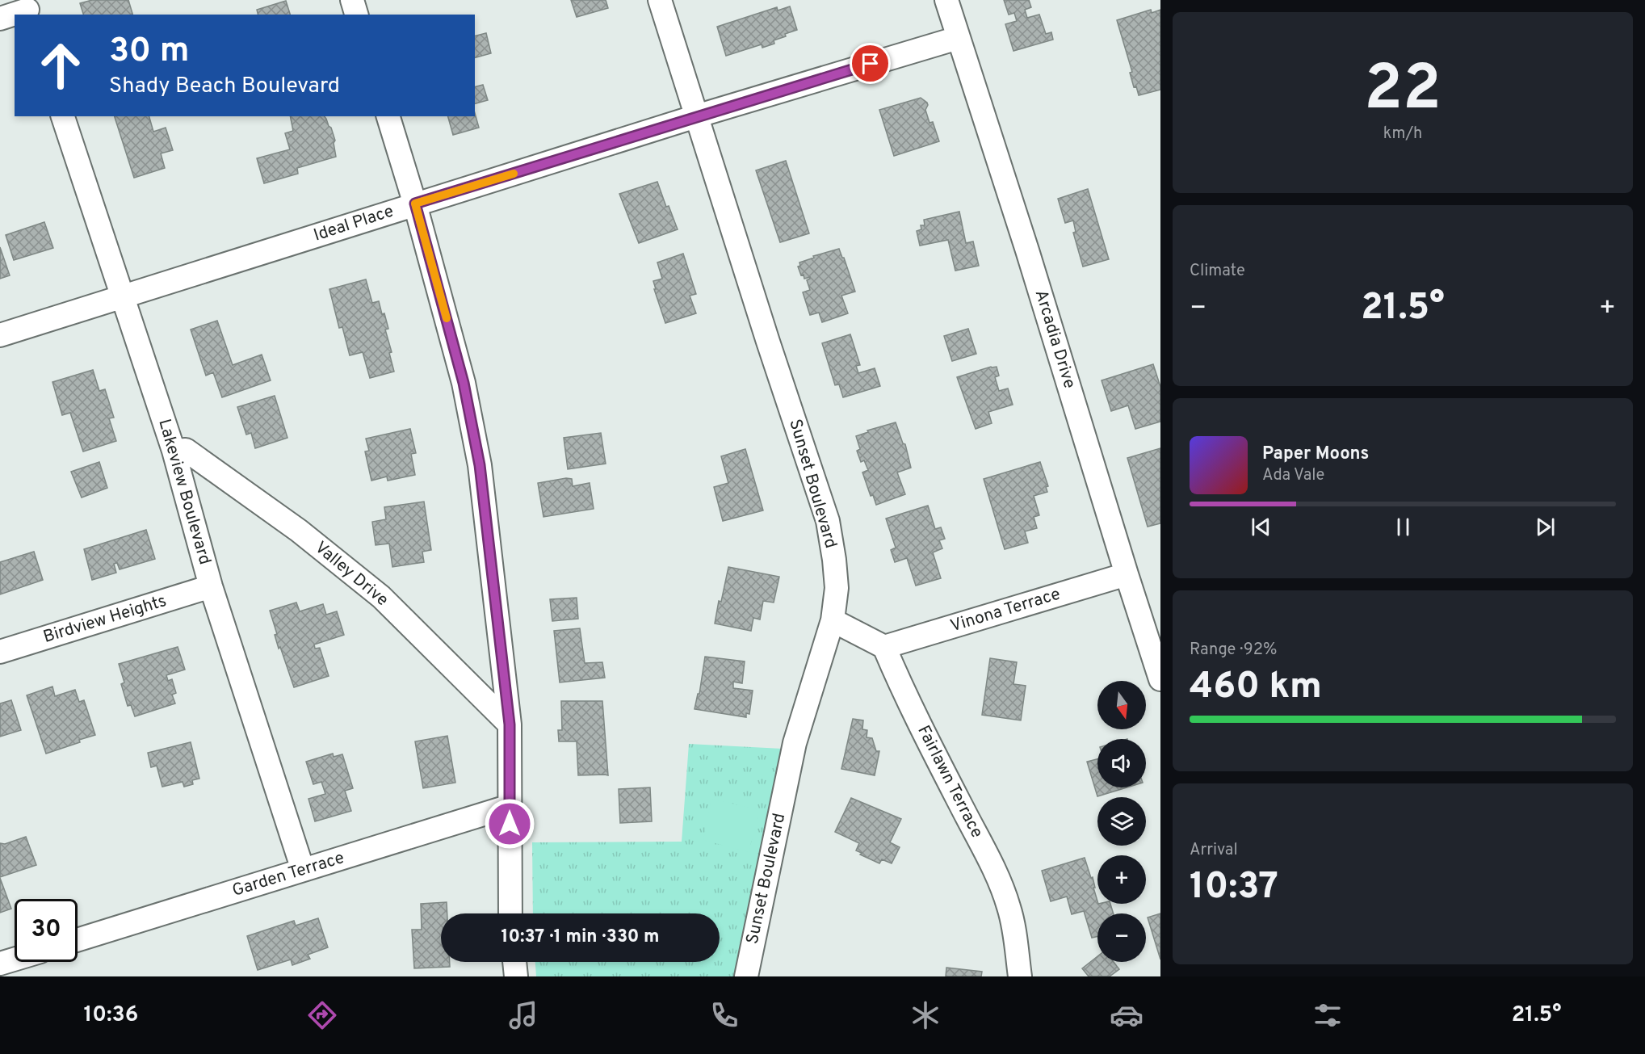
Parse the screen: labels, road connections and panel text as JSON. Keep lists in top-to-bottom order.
{
  "streets": {
    "street": [
      "Ideal Place",
      "Arcadia Drive",
      "Sunset Boulevard",
      "Lakeview Boulevard",
      "Valley Drive",
      "Vinona Terrace",
      "Birdview Heights",
      "Fairlawn Terrace",
      "Garden Terrace"
    ]
  },
  "crossings": [
    ["Ideal Place", "Arcadia Drive"],
    ["Ideal Place", "Sunset Boulevard"],
    ["Ideal Place", "Lakeview Boulevard"],
    ["Arcadia Drive", "Vinona Terrace"],
    ["Lakeview Boulevard", "Valley Drive"],
    ["Lakeview Boulevard", "Birdview Heights"],
    ["Lakeview Boulevard", "Garden Terrace"],
    ["Vinona Terrace", "Fairlawn Terrace"]
  ],
  "north": "bottom",
  "page": {
    "tile": [
      ["22", "km/h"],
      "Climate",
      ["Range · 92%", "460 km"],
      ["Arrival", "10:37"]
    ],
    "turn": ["30 m", "Shady Beach Boulevard"],
    "heat": ["−", "21.5°", "+"],
    "song": ["Paper Moons", "Ada Vale"],
    "map_buttons": ["+", "−"],
    "limit": "30",
    "trip": "10:37 · 1 min · 330 m",
    "tabs": ["10:36", "21.5°"]
  }
}
